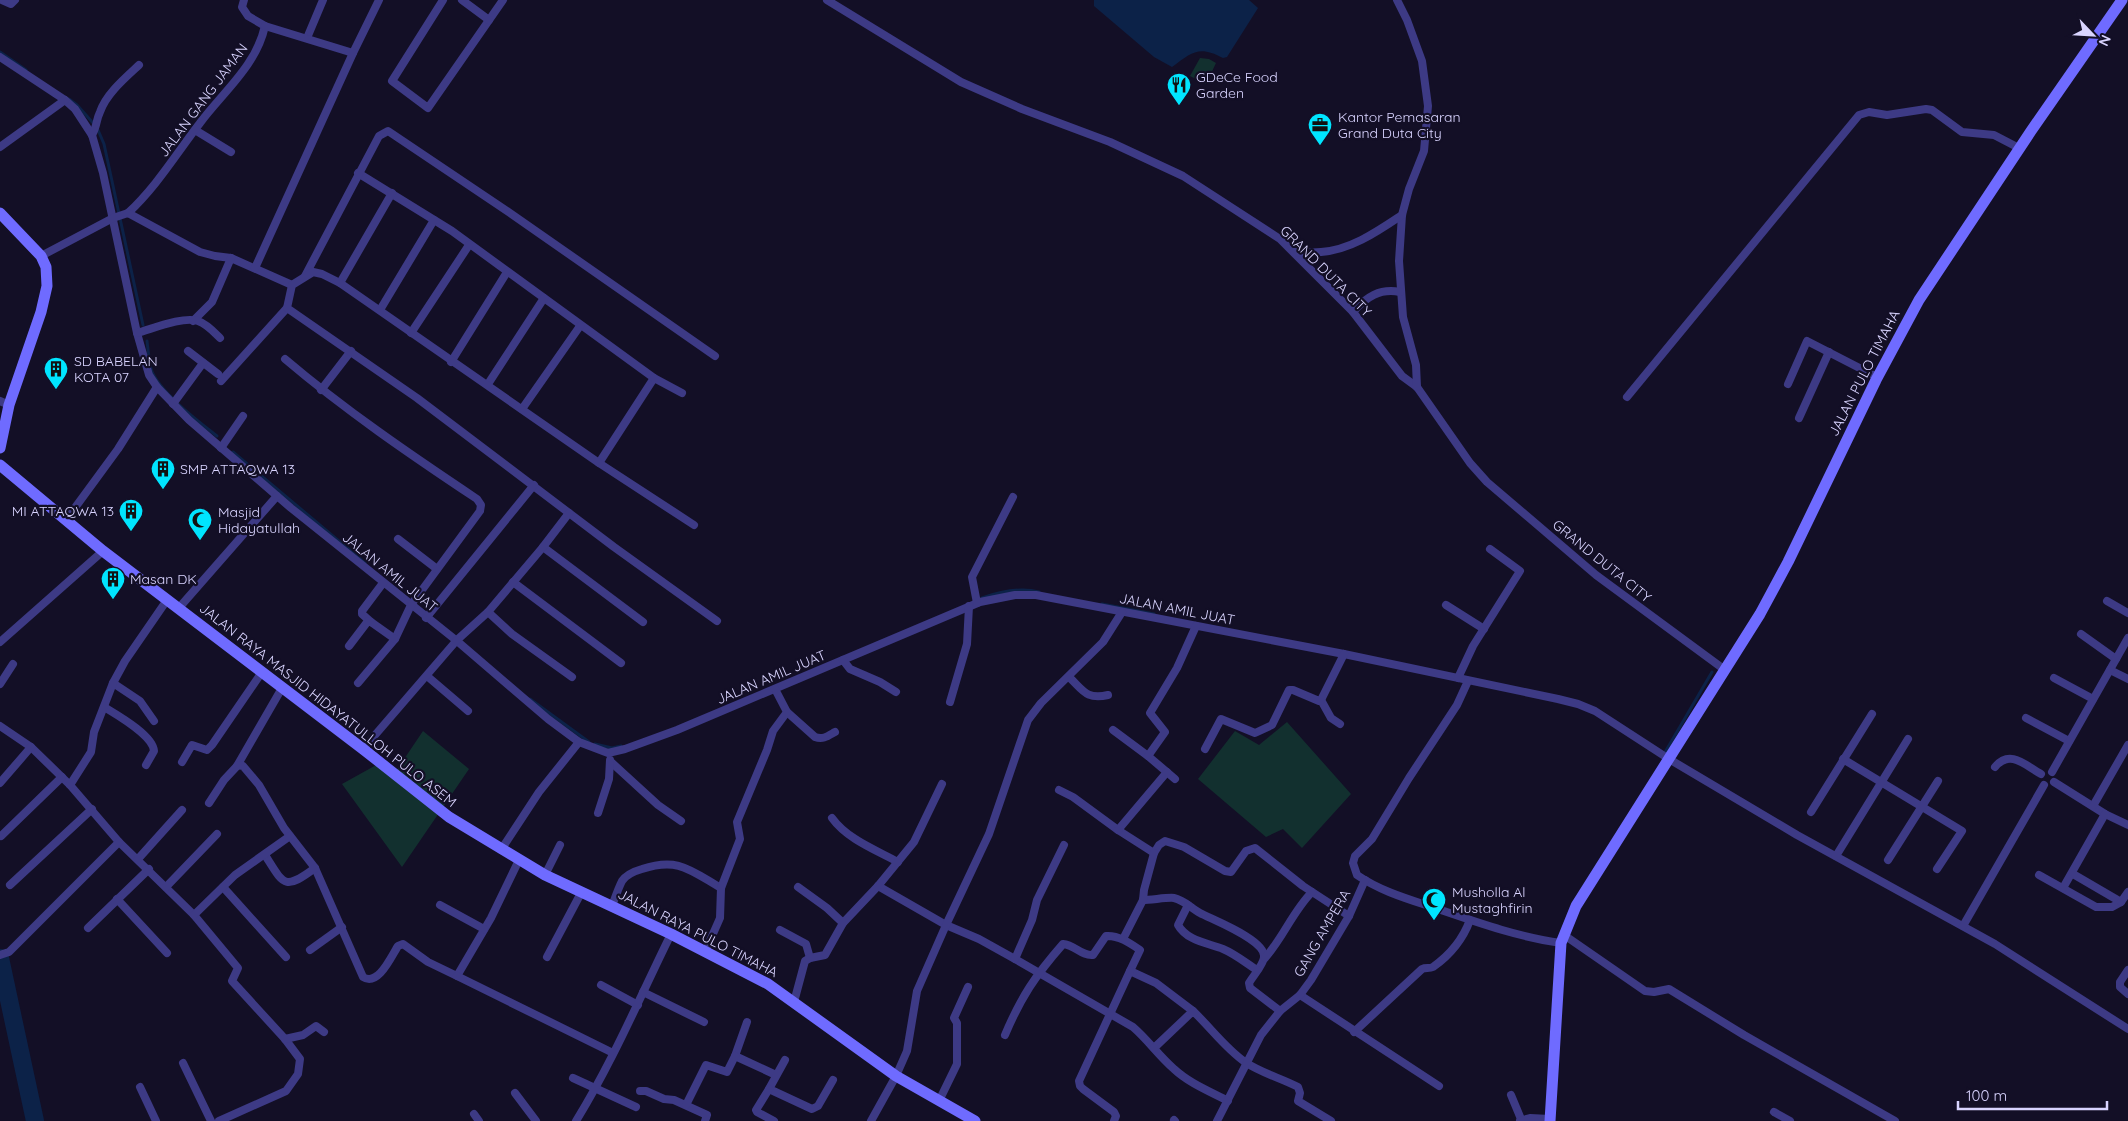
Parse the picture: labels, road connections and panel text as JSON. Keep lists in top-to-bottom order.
{
  "streets": {
    "street": [
      "JALAN GANG JAMAN",
      "GRAND DUTA CITY",
      "JALAN PULO TIMAHA",
      "JALAN AMIL JUAT",
      "JALAN RAYA MASJID HIDAYATULLOH PULO ASEM",
      "JALAN RAYA PULO TIMAHA",
      "GANG AMPERA"
    ]
  },
  "crossings": [
    ["JALAN GANG JAMAN", "JALAN AMIL JUAT"],
    ["GRAND DUTA CITY", "JALAN PULO TIMAHA"],
    ["JALAN PULO TIMAHA", "JALAN AMIL JUAT"],
    ["JALAN RAYA MASJID HIDAYATULLOH PULO ASEM", "JALAN RAYA PULO TIMAHA"]
  ],
  "places": {
    "restaurant": ["GDeCe Food Garden"],
    "office": ["Kantor Pemasaran Grand Duta City"],
    "building": [
      "SD BABELAN KOTA 07",
      "SMP ATTAQWA 13",
      "MI ATTAQWA 13",
      "Masan DK"
    ],
    "mosque": ["Masjid Hidayatullah", "Musholla Al Mustaghfirin"]
  },
  "scale_bar": "100 m",
  "north": "bottom right"
}
